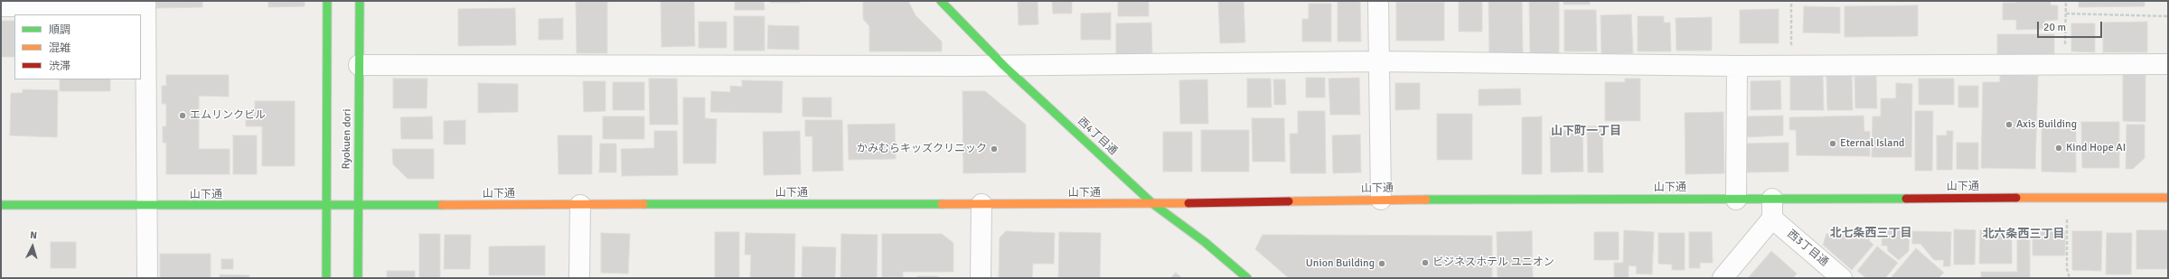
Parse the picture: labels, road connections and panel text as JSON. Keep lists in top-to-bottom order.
{
  "streets": {
    "street": [
      "西4丁目通",
      "Ryokuen dori",
      "山下通",
      "西3丁目通"
    ]
  },
  "crossings": [
    ["西4丁目通", "山下通"],
    ["Ryokuen dori", "山下通"]
  ],
  "districts": ["山下町一丁目", "北七条西三丁目", "北六条西三丁目"],
  "places": [
    "エムリンクビル",
    "Axis Building",
    "Eternal Island",
    "Kind Hope AI",
    "かみむらキッズクリニック",
    "ビジネスホテル ユニオン",
    "Union Building"
  ],
  "legend": ["順調", "混雑", "渋滞"],
  "scale_bar": "20 m",
  "north": "top"
}
